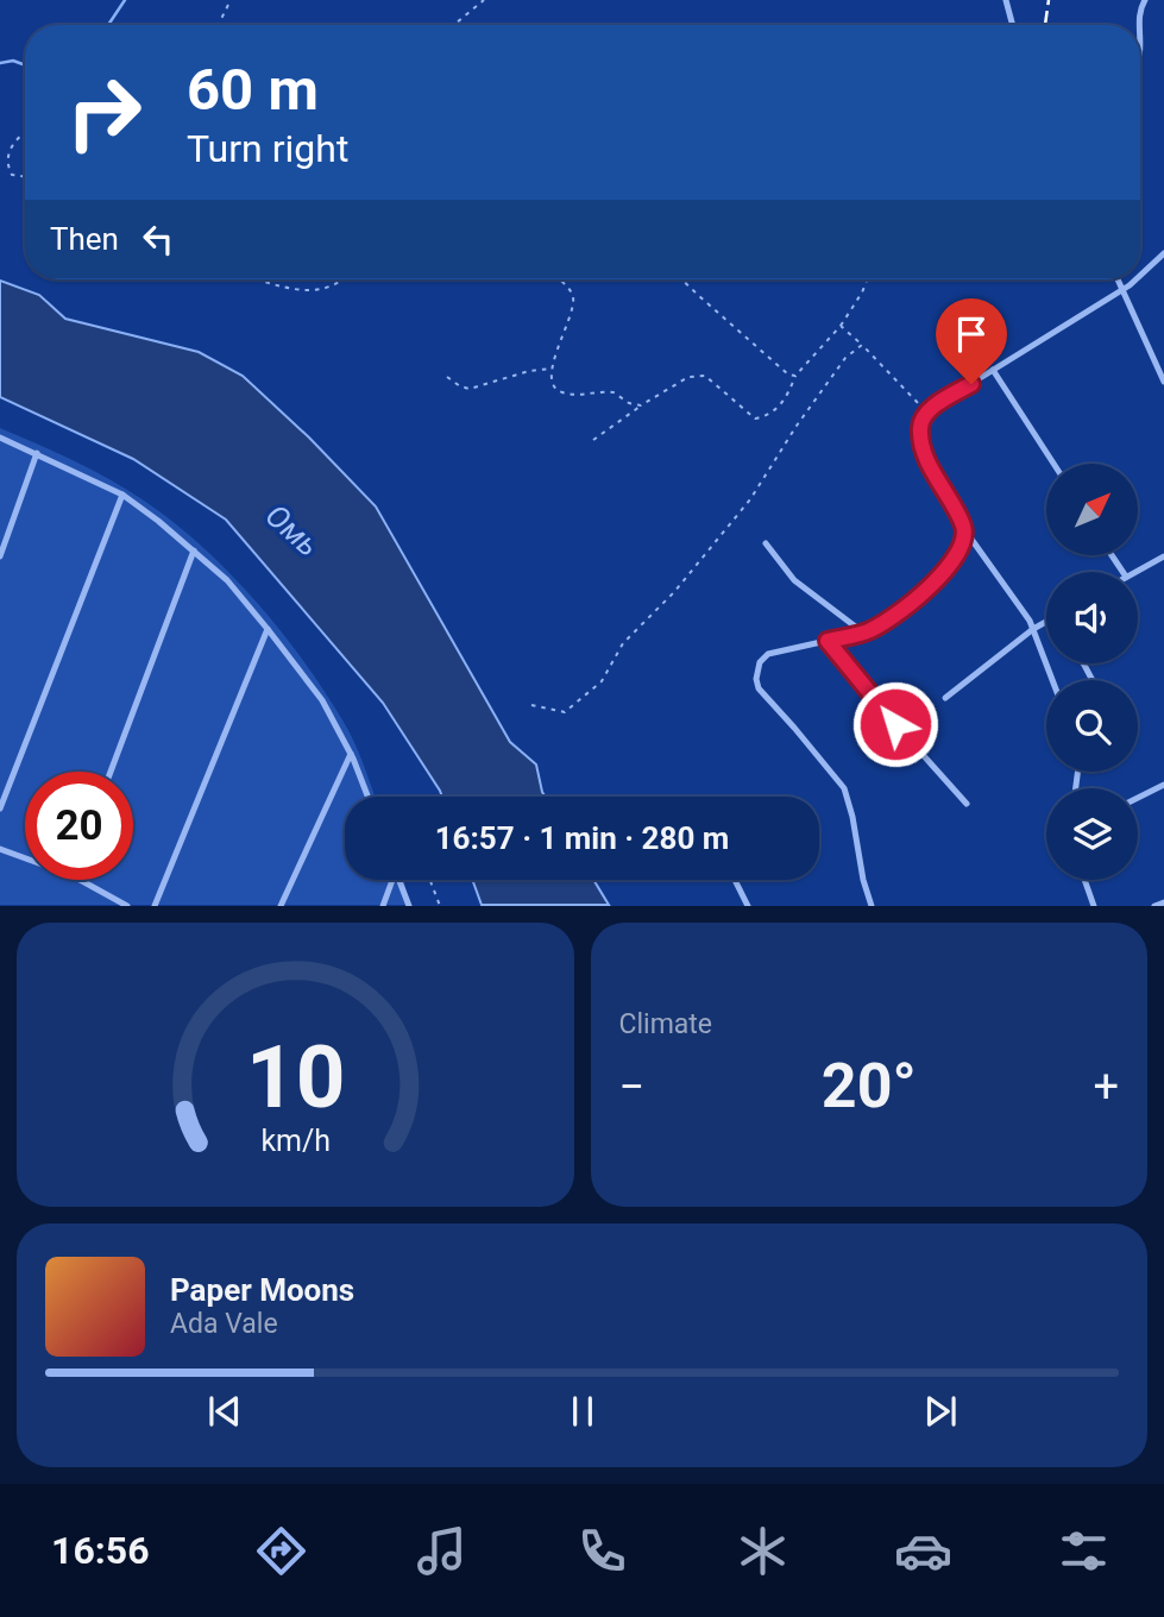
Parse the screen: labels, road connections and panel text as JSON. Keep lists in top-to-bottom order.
{
  "water": ["Омь"],
  "north": "top right",
  "page": {
    "turn": ["60 m", "Turn right"],
    "then": "Then",
    "limit": "20",
    "trip": "16:57 · 1 min · 280 m",
    "tile": "Climate",
    "heat": ["−", "20°", "+"],
    "song": ["Paper Moons", "Ada Vale"],
    "tabs": "16:56",
    "gauge": ["10", "km/h"]
  }
}
